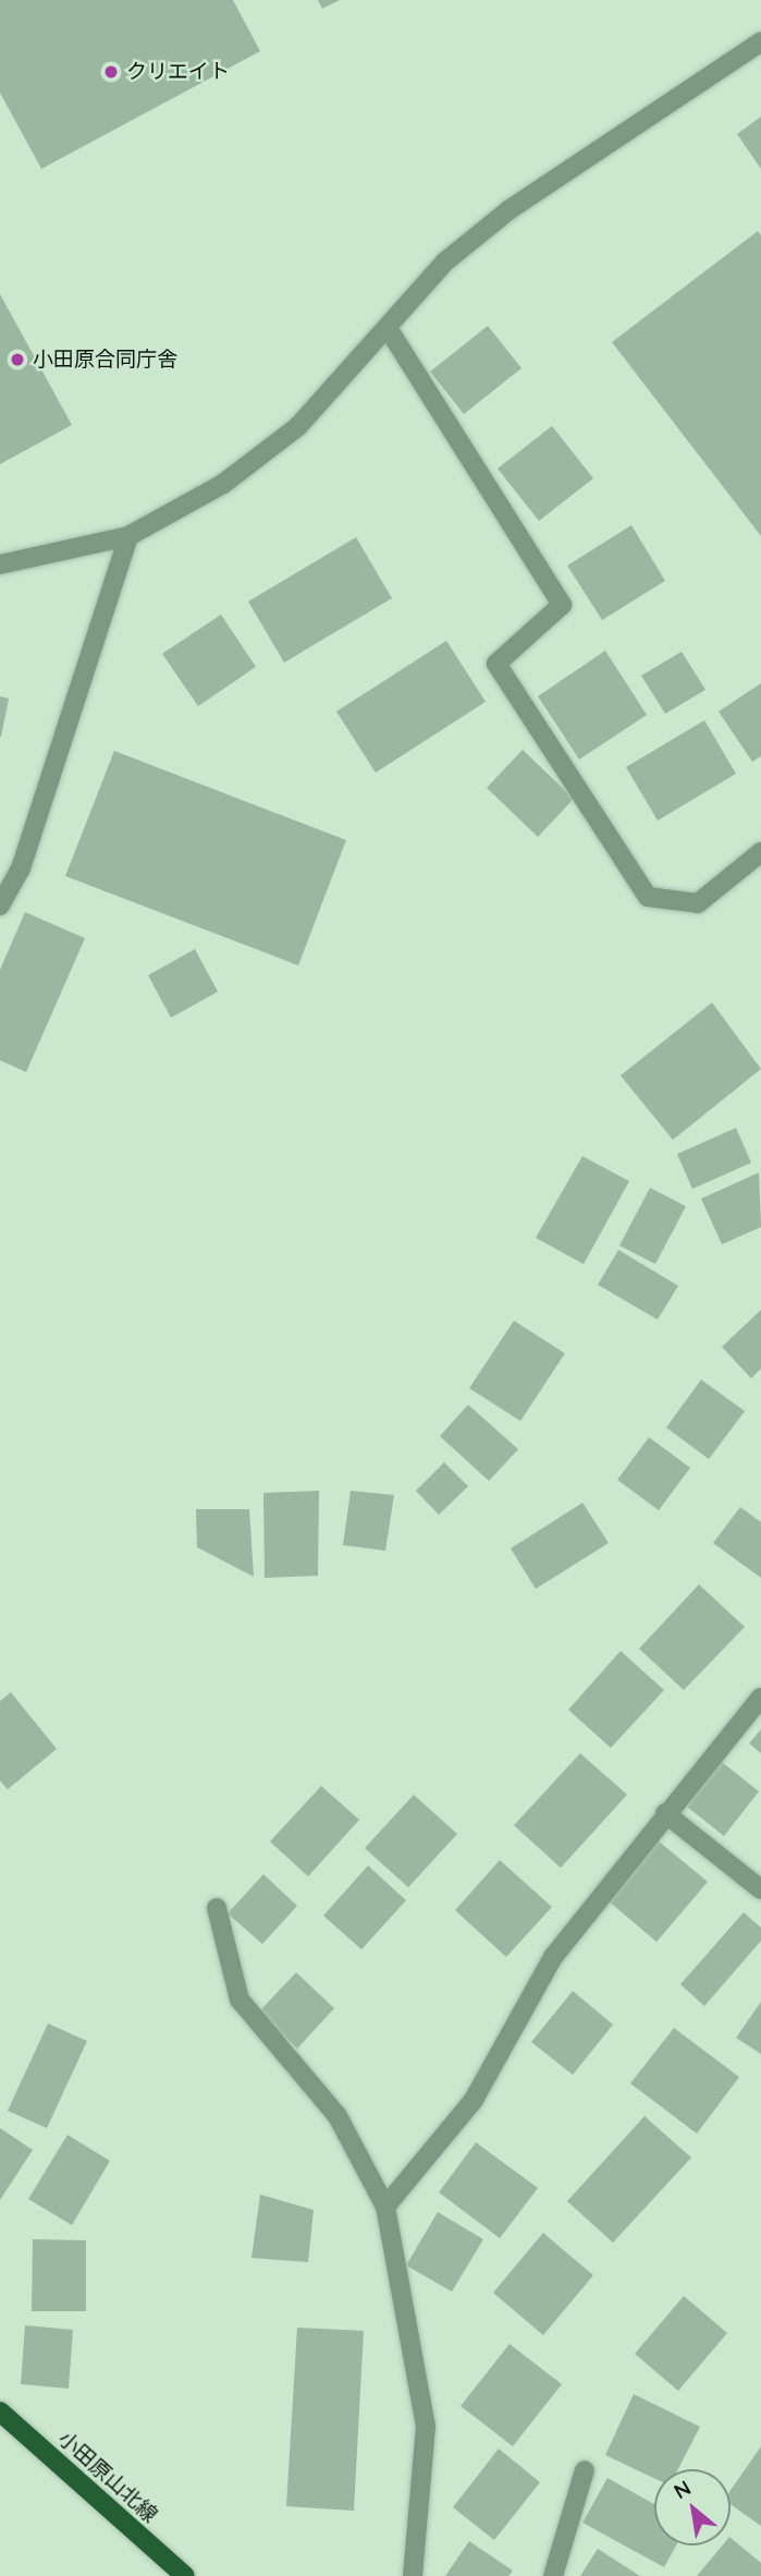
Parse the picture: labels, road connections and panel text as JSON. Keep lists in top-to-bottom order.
{
  "streets": {
    "main road": ["小田原山北線"]
  },
  "places": ["クリエイト", "小田原合同庁舎"],
  "north": "top left"
}
